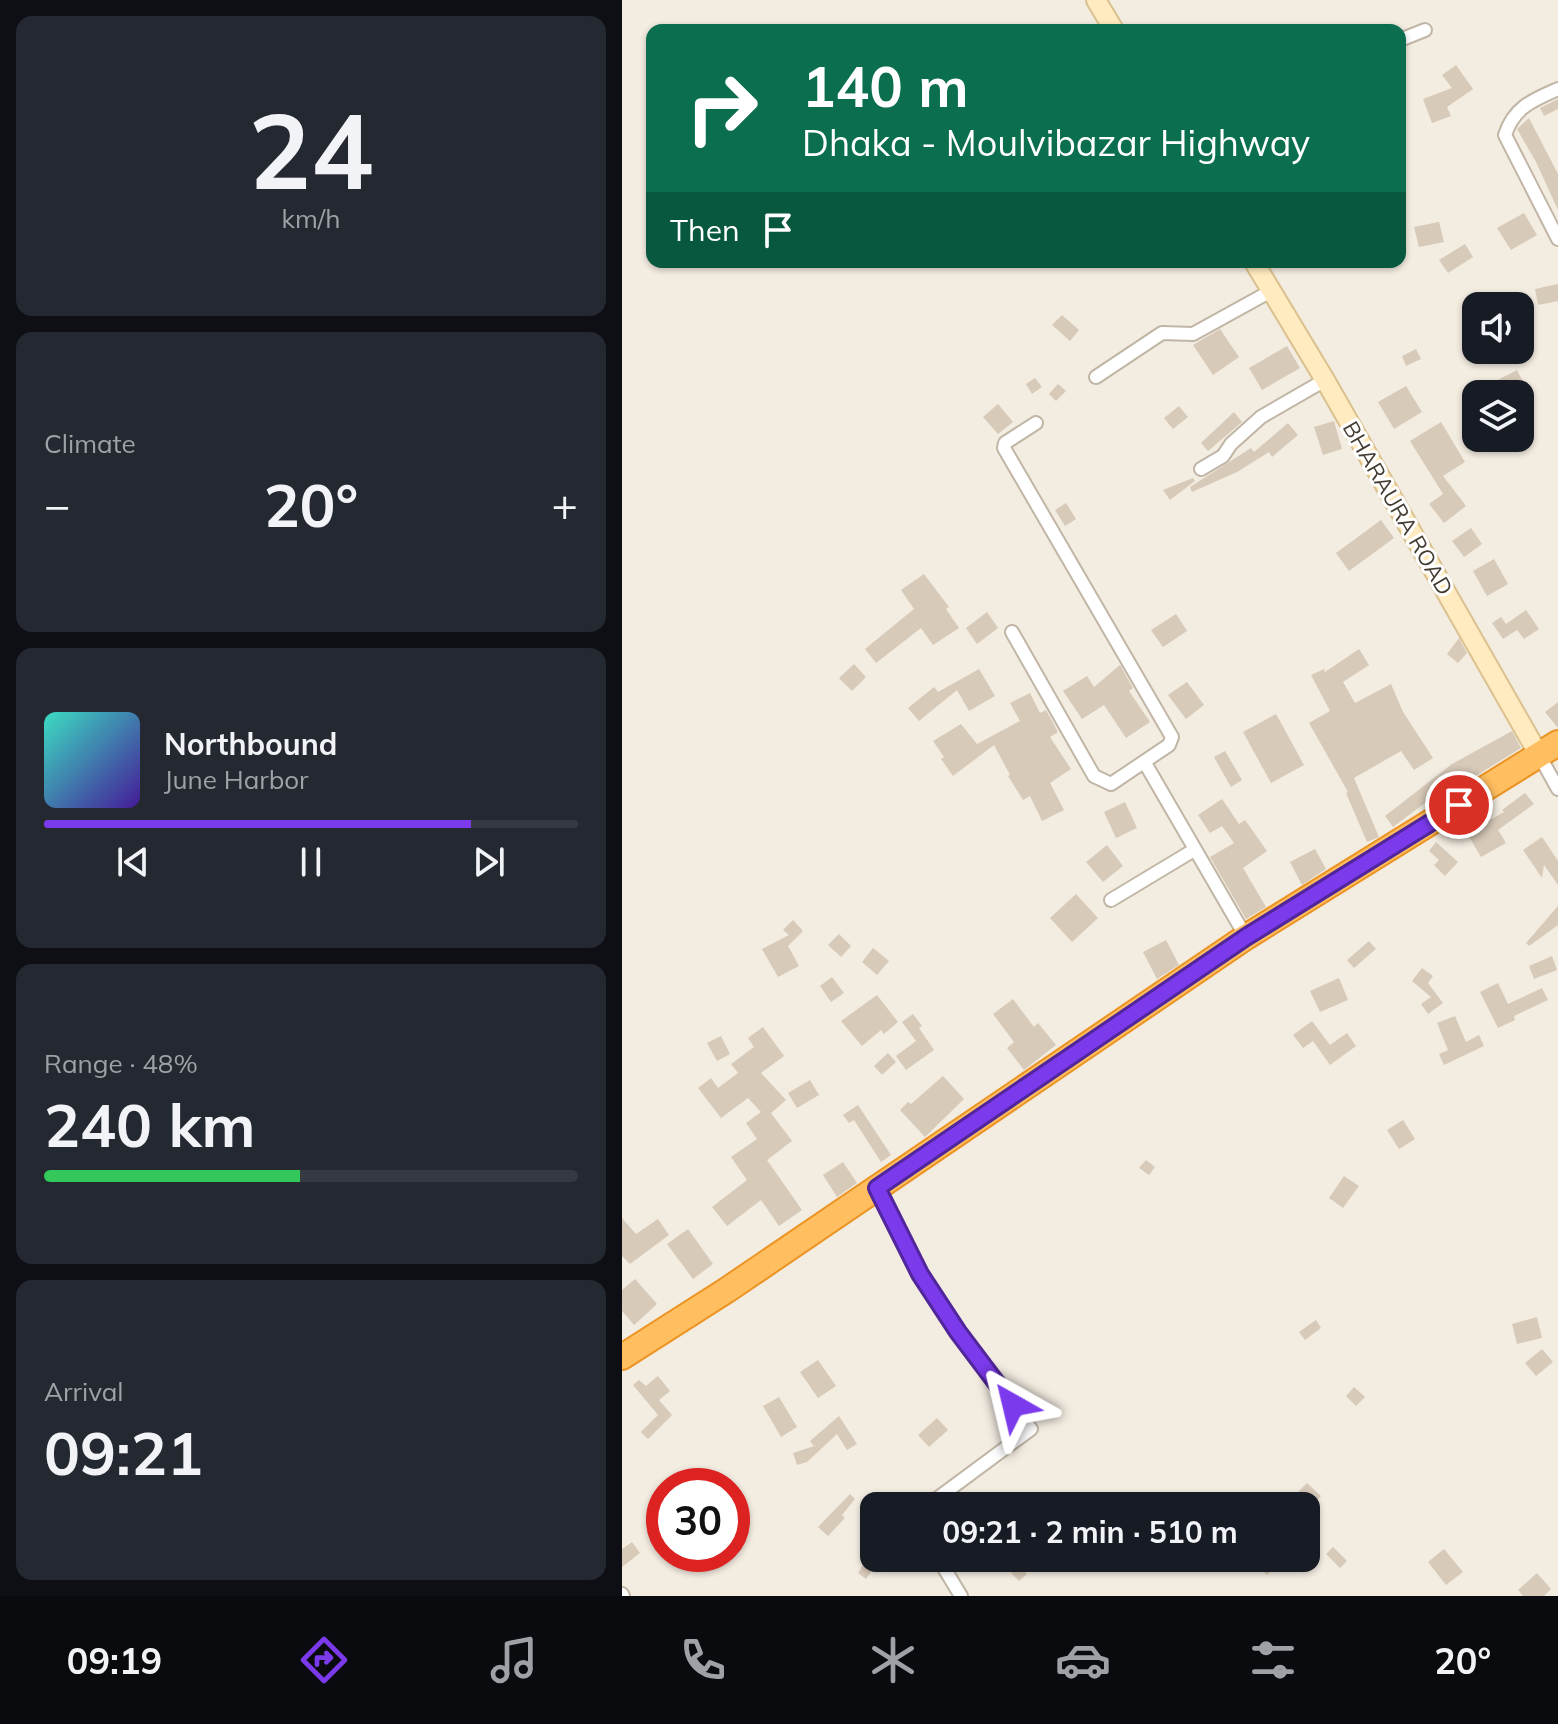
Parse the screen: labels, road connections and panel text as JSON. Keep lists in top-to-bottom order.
{
  "streets": {
    "main road": ["BHARAURA ROAD"]
  },
  "page": {
    "tile": [
      ["24", "km/h"],
      "Climate",
      ["Range · 48%", "240 km"],
      ["Arrival", "09:21"]
    ],
    "turn": ["140 m", "Dhaka - Moulvibazar Highway"],
    "then": "Then",
    "heat": ["−", "20°", "+"],
    "song": ["Northbound", "June Harbor"],
    "limit": "30",
    "trip": "09:21 · 2 min · 510 m",
    "tabs": ["09:19", "20°"]
  }
}
